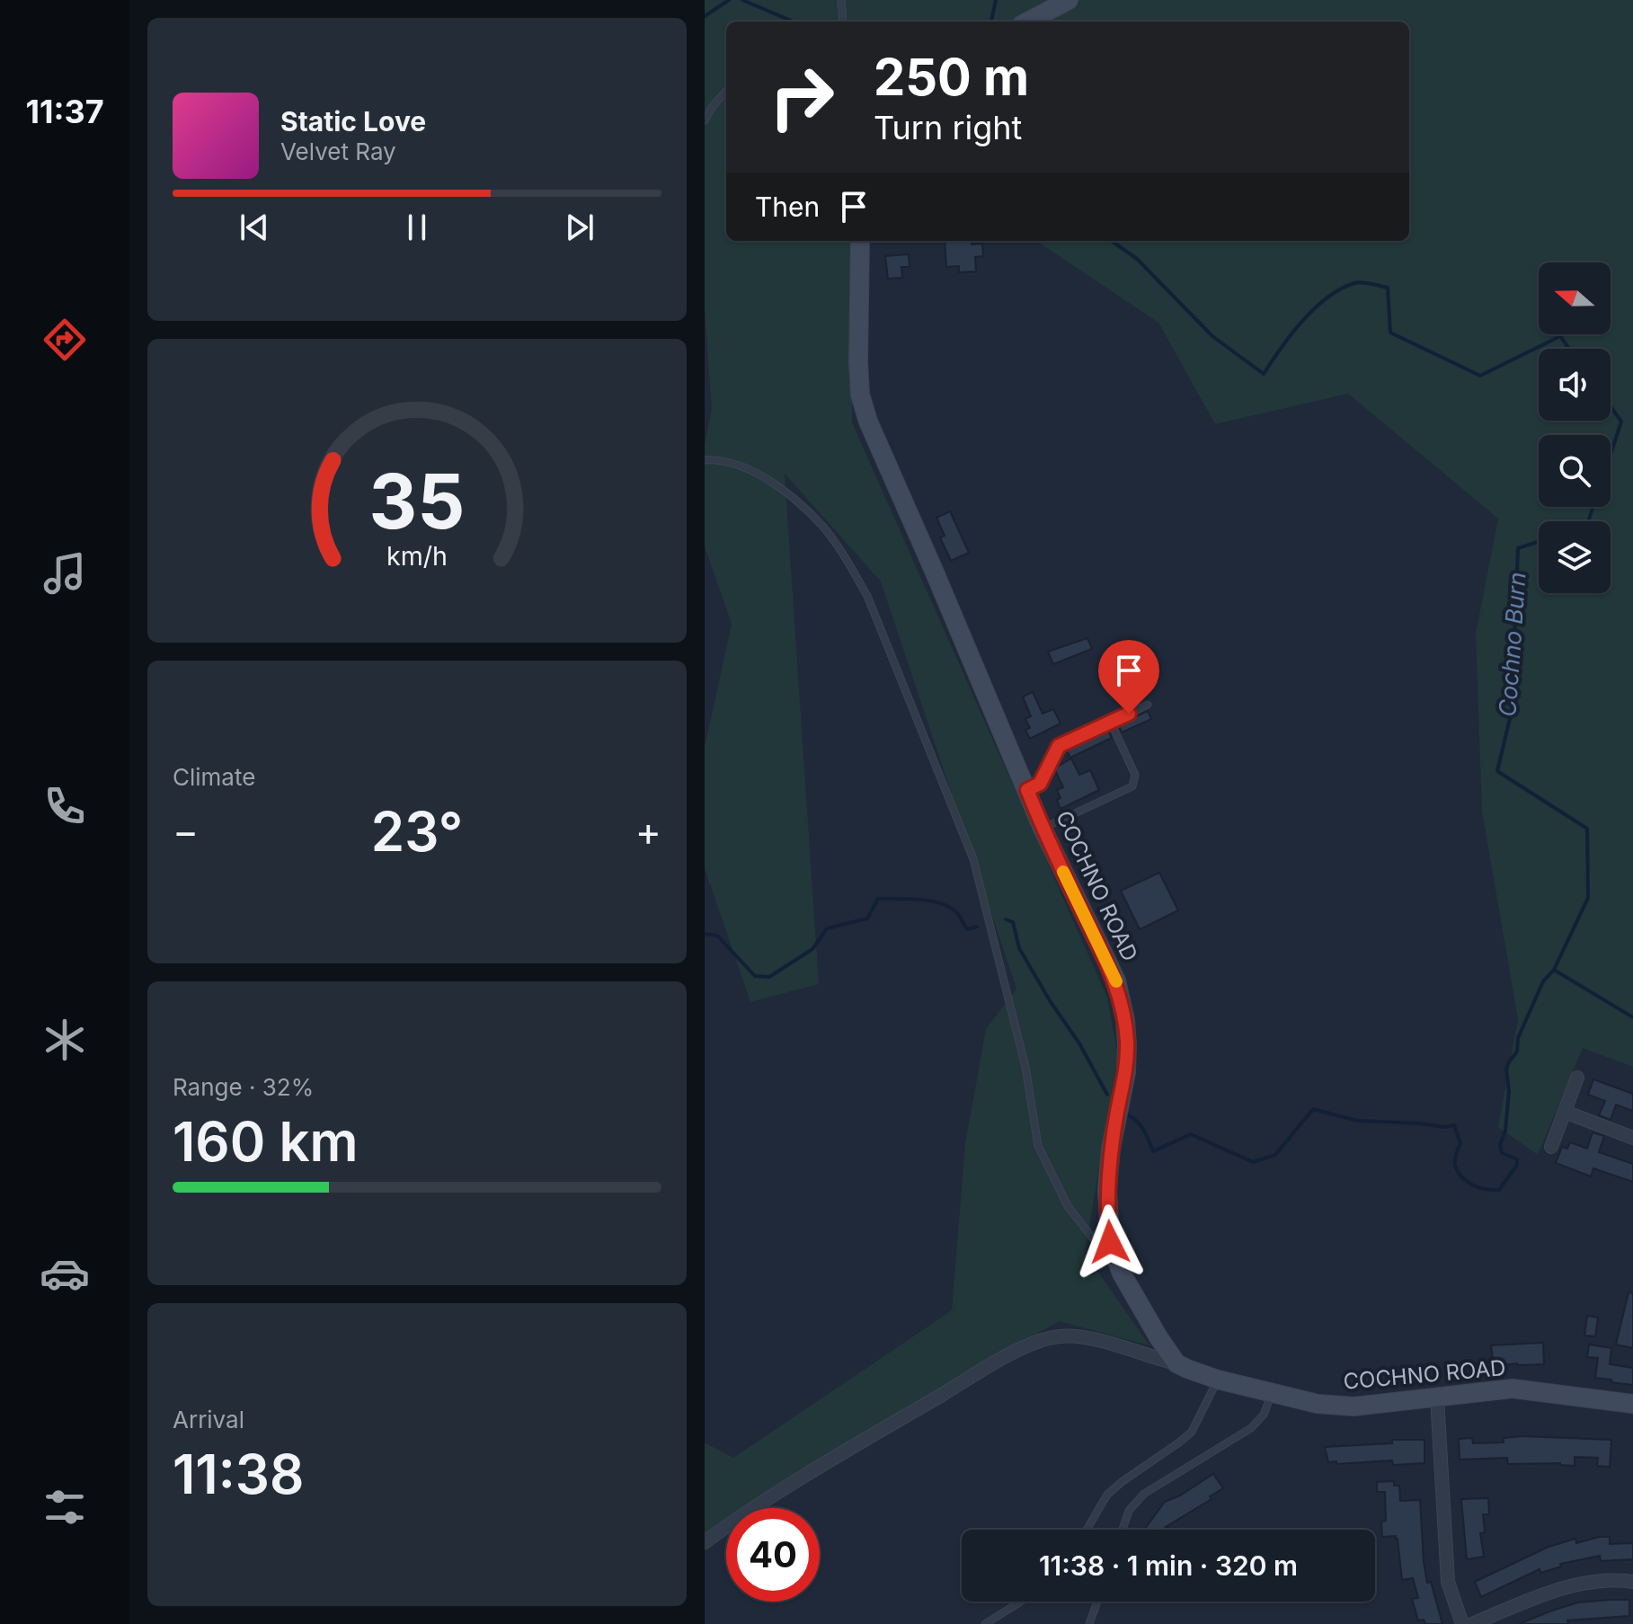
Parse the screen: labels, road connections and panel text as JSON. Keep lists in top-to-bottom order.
{
  "streets": {
    "street": ["COCHNO ROAD"]
  },
  "water": ["Cochno Burn"],
  "north": "left",
  "page": {
    "tabs": "11:37",
    "turn": ["250 m", "Turn right"],
    "song": ["Static Love", "Velvet Ray"],
    "then": "Then",
    "tile": [
      "Climate",
      ["Range · 32%", "160 km"],
      ["Arrival", "11:38"]
    ],
    "heat": ["−", "23°", "+"],
    "limit": "40",
    "trip": "11:38 · 1 min · 320 m",
    "gauge": ["35", "km/h"]
  }
}
